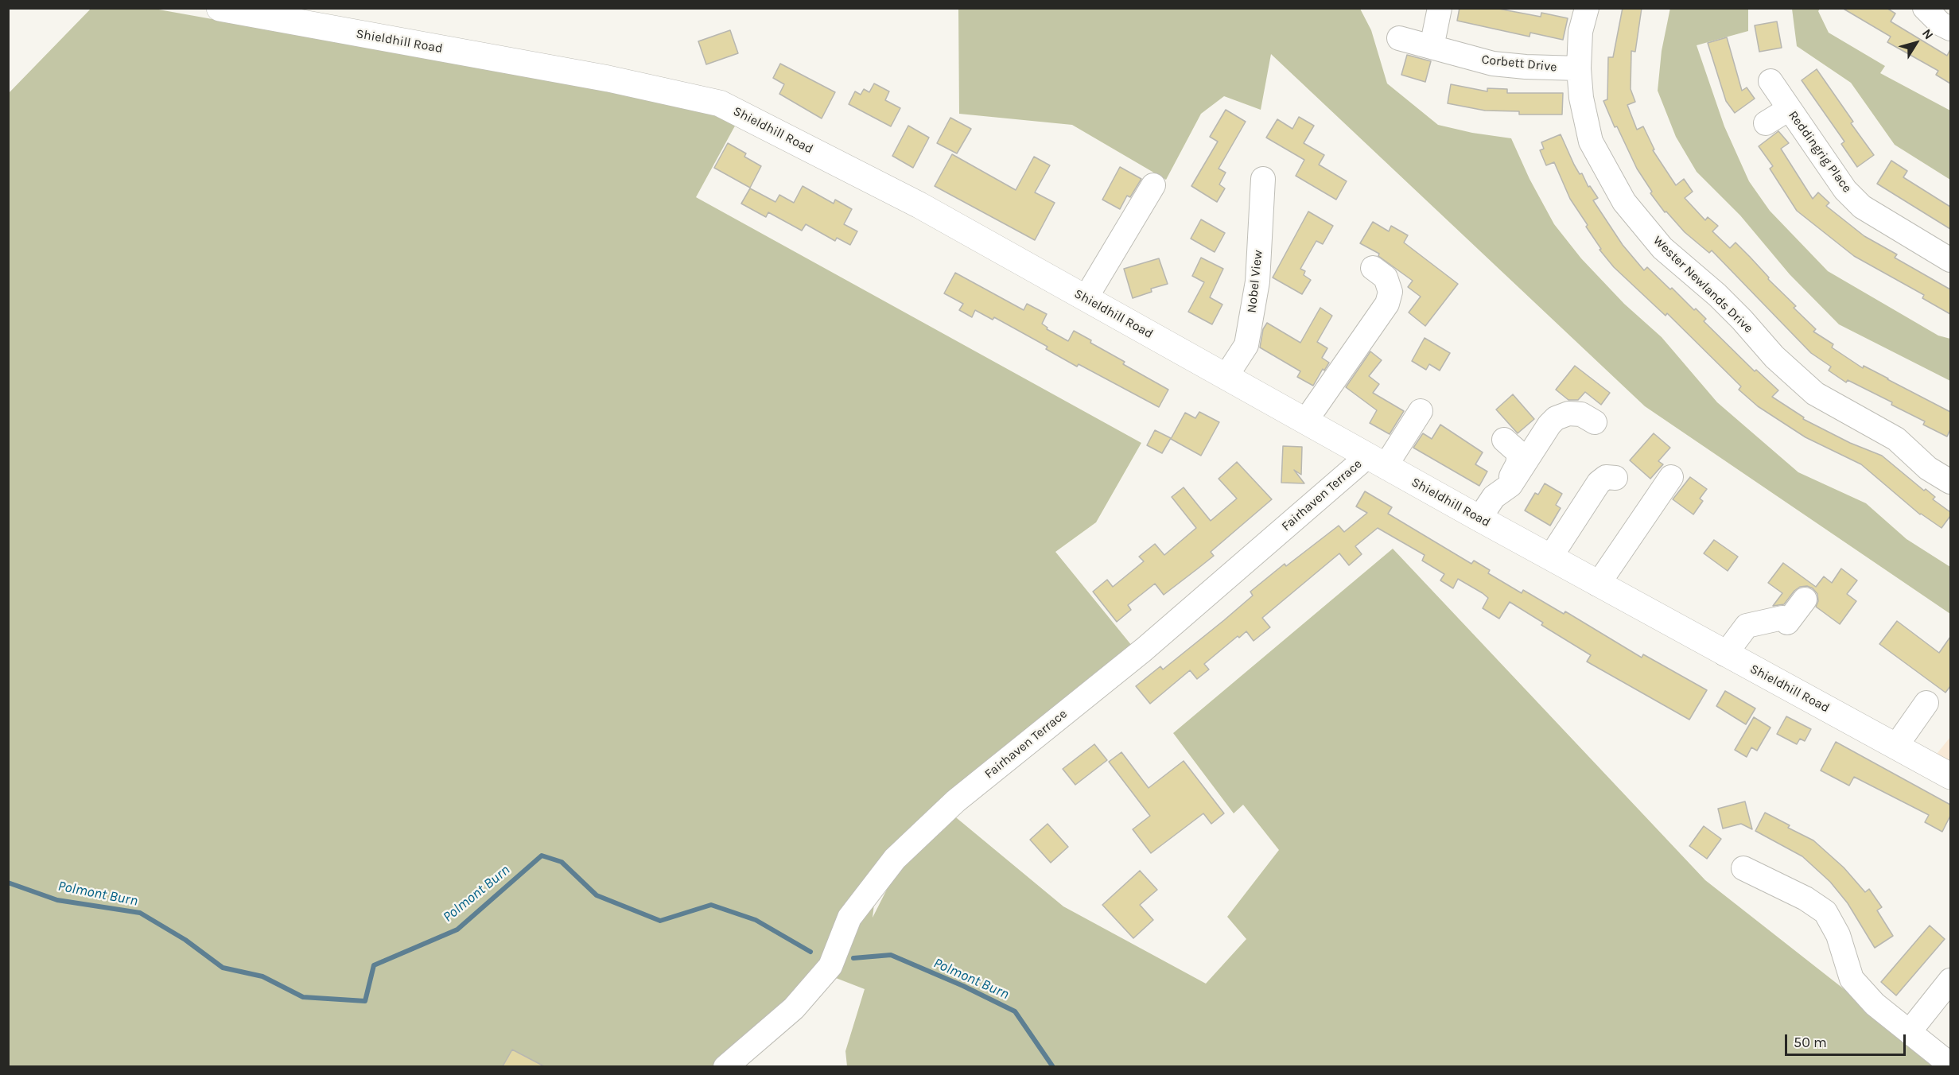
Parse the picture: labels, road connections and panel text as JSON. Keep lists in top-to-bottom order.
{
  "streets": {
    "main road": ["Shieldhill Road"],
    "street": [
      "Corbett Drive",
      "Reddingrig Place",
      "Nobel View",
      "Wester Newlands Drive",
      "Fairhaven Terrace"
    ]
  },
  "crossings": [
    ["Shieldhill Road", "Nobel View"],
    ["Shieldhill Road", "Fairhaven Terrace"],
    ["Corbett Drive", "Wester Newlands Drive"]
  ],
  "water": ["Polmont Burn"],
  "scale_bar": "50 m",
  "north": "top right"
}
